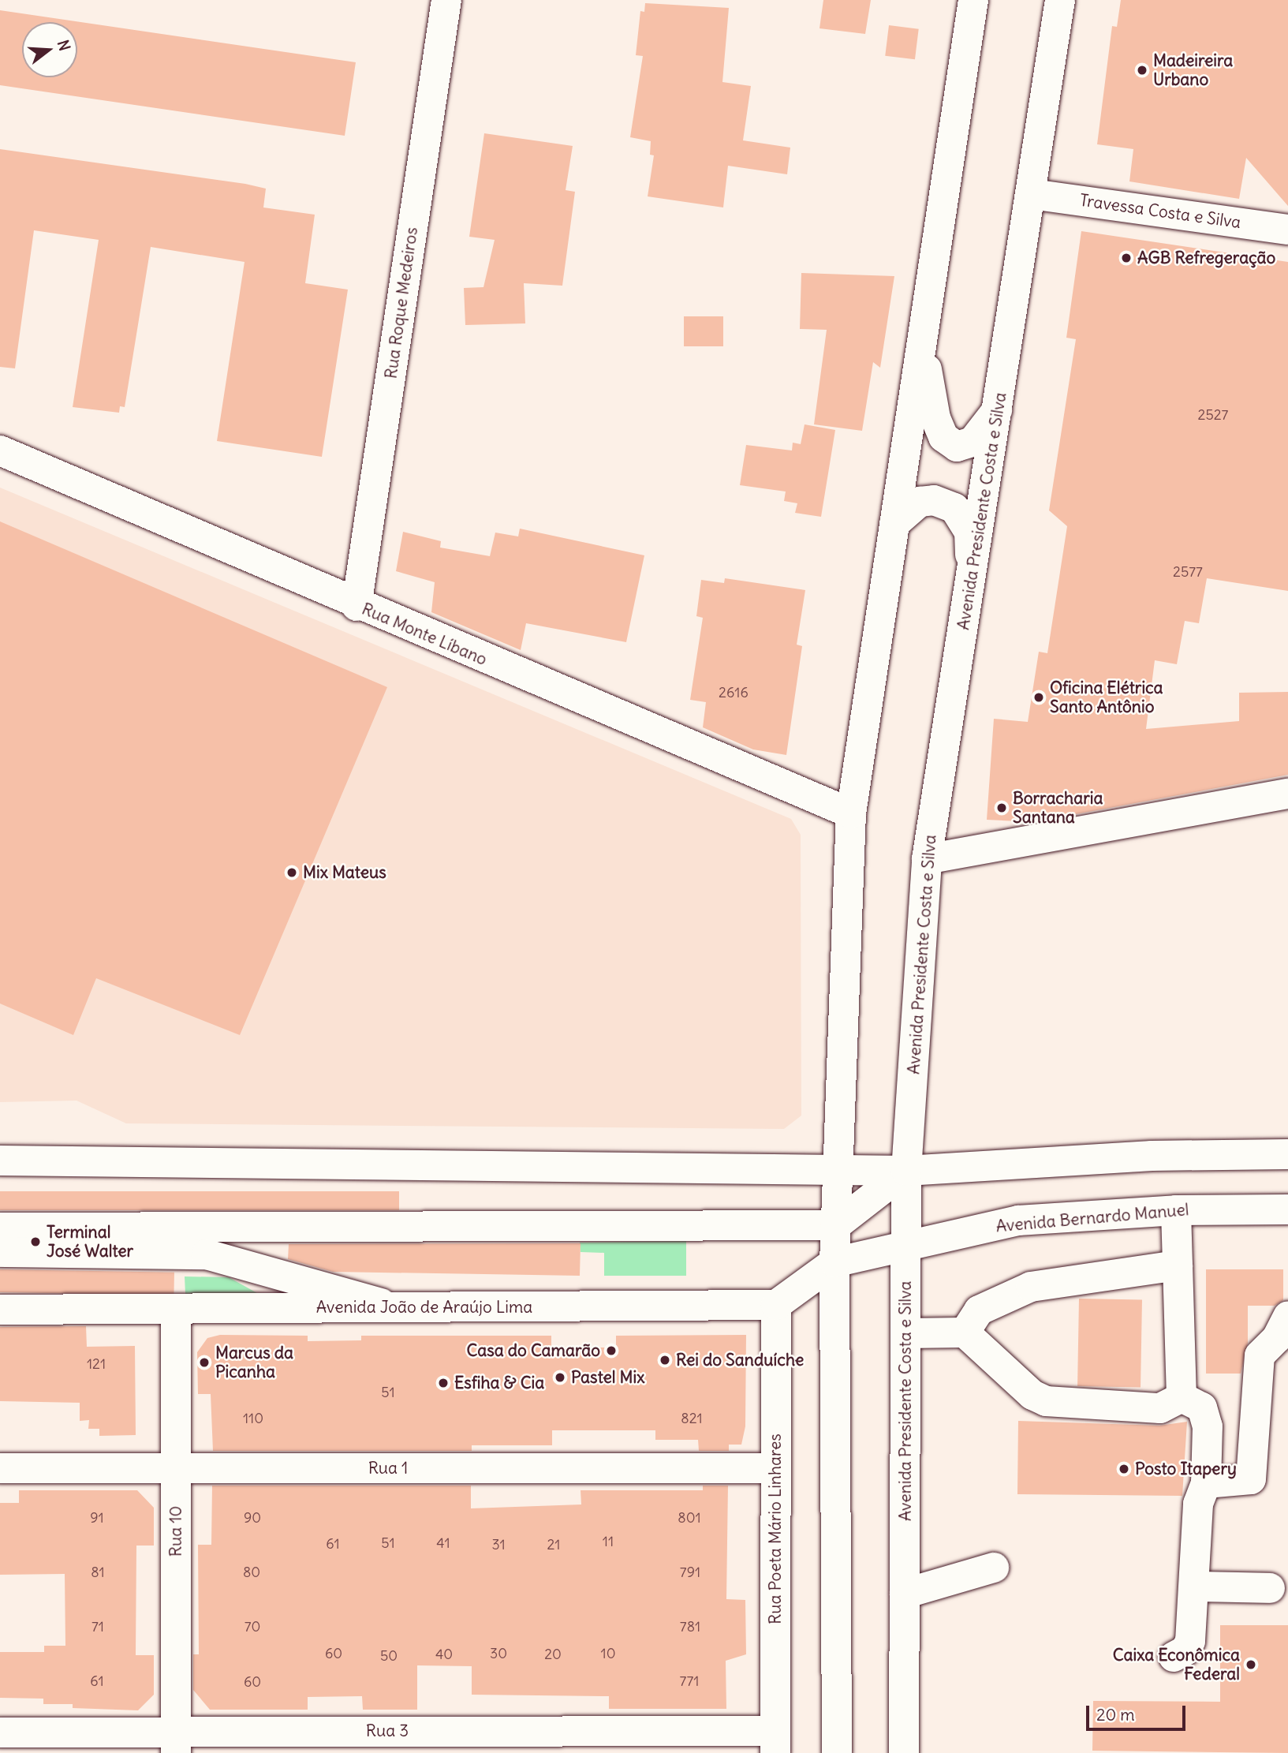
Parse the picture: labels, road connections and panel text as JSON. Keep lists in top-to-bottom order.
{
  "streets": {
    "main road": [
      "Travessa Costa e Silva",
      "Rua Roque Medeiros",
      "Avenida Presidente Costa e Silva",
      "Rua Monte Líbano",
      "Avenida Bernardo Manuel",
      "Avenida João de Araújo Lima",
      "Rua 1",
      "Rua Poeta Mário Linhares",
      "Rua 10",
      "Rua 3"
    ]
  },
  "crossings": [
    ["Travessa Costa e Silva", "Avenida Presidente Costa e Silva"],
    ["Rua Roque Medeiros", "Rua Monte Líbano"],
    ["Avenida Presidente Costa e Silva", "Avenida Bernardo Manuel"],
    ["Avenida João de Araújo Lima", "Rua Poeta Mário Linhares"],
    ["Avenida João de Araújo Lima", "Rua 10"],
    ["Rua 1", "Rua Poeta Mário Linhares"],
    ["Rua 1", "Rua 10"],
    ["Rua Poeta Mário Linhares", "Rua 3"],
    ["Rua 10", "Rua 3"]
  ],
  "places": [
    "Madeireira Urbano",
    "AGB Refregeração",
    "Oficina Elétrica Santo Antônio",
    "Borracharia Santana",
    "Mix Mateus",
    "Terminal José Walter",
    "Casa do Camarão",
    "Rei do Sanduíche",
    "Marcus da Picanha",
    "Pastel Mix",
    "Esfiha & Cia",
    "Posto Itapery",
    "Caixa Econômica Federal"
  ],
  "house_numbers": [
    "2527",
    "2577",
    "2616",
    "121",
    "51",
    "110",
    "821",
    "91",
    "90",
    "801",
    "11",
    "51",
    "41",
    "61",
    "31",
    "21",
    "81",
    "80",
    "791",
    "71",
    "70",
    "781",
    "60",
    "30",
    "10",
    "40",
    "20",
    "50",
    "61",
    "771",
    "60"
  ],
  "scale_bar": "20 m",
  "north": "right"
}
